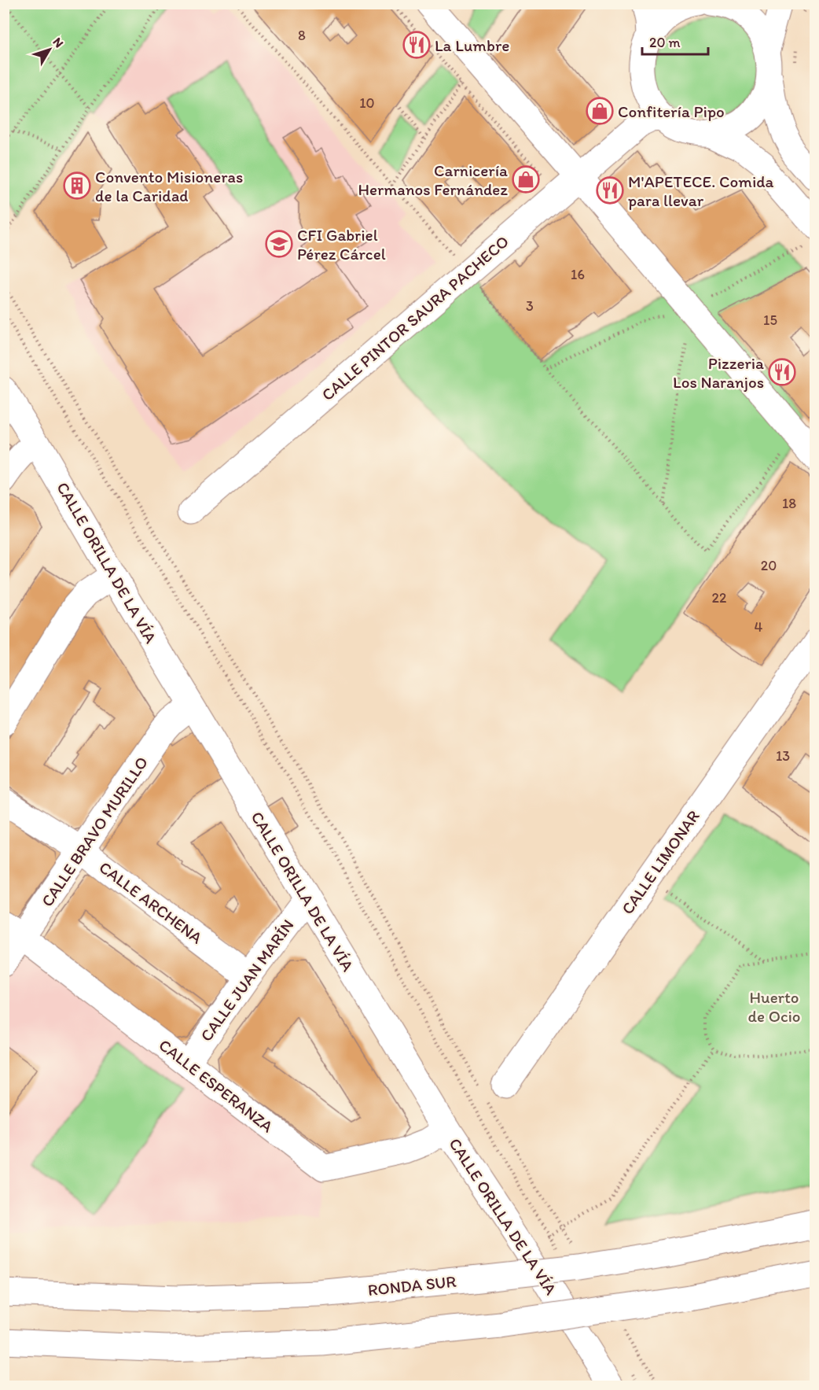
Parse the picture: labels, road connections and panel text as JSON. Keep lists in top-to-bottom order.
{
  "streets": {
    "street": [
      "CALLE PINTOR SAURA PACHECO",
      "CALLE ORILLA DE LA VÍA",
      "CALLE BRAVO MURILLO",
      "CALLE LIMONAR",
      "CALLE ARCHENA",
      "CALLE JUAN MARÍN",
      "CALLE ESPERANZA",
      "RONDA SUR"
    ]
  },
  "crossings": [
    ["CALLE ORILLA DE LA VÍA", "CALLE BRAVO MURILLO"],
    ["CALLE ORILLA DE LA VÍA", "CALLE JUAN MARÍN"],
    ["CALLE ORILLA DE LA VÍA", "CALLE ESPERANZA"],
    ["CALLE BRAVO MURILLO", "CALLE ARCHENA"],
    ["CALLE BRAVO MURILLO", "CALLE ESPERANZA"],
    ["CALLE ARCHENA", "CALLE JUAN MARÍN"],
    ["CALLE JUAN MARÍN", "CALLE ESPERANZA"]
  ],
  "parks": ["Huerto de Ocio"],
  "places": {
    "restaurant": ["La Lumbre", "M'APETECE. Comida para llevar", "Pizzeria Los Naranjos"],
    "shop": ["Confitería Pipo", "Carnicería Hermanos Fernández"],
    "building": ["Convento Misioneras de la Caridad"],
    "school or university": ["CFI Gabriel Pérez Cárcel"]
  },
  "house_numbers": [
    "8",
    "10",
    "16",
    "3",
    "15",
    "18",
    "20",
    "22",
    "4",
    "13"
  ],
  "scale_bar": "20 m",
  "north": "top right"
}
